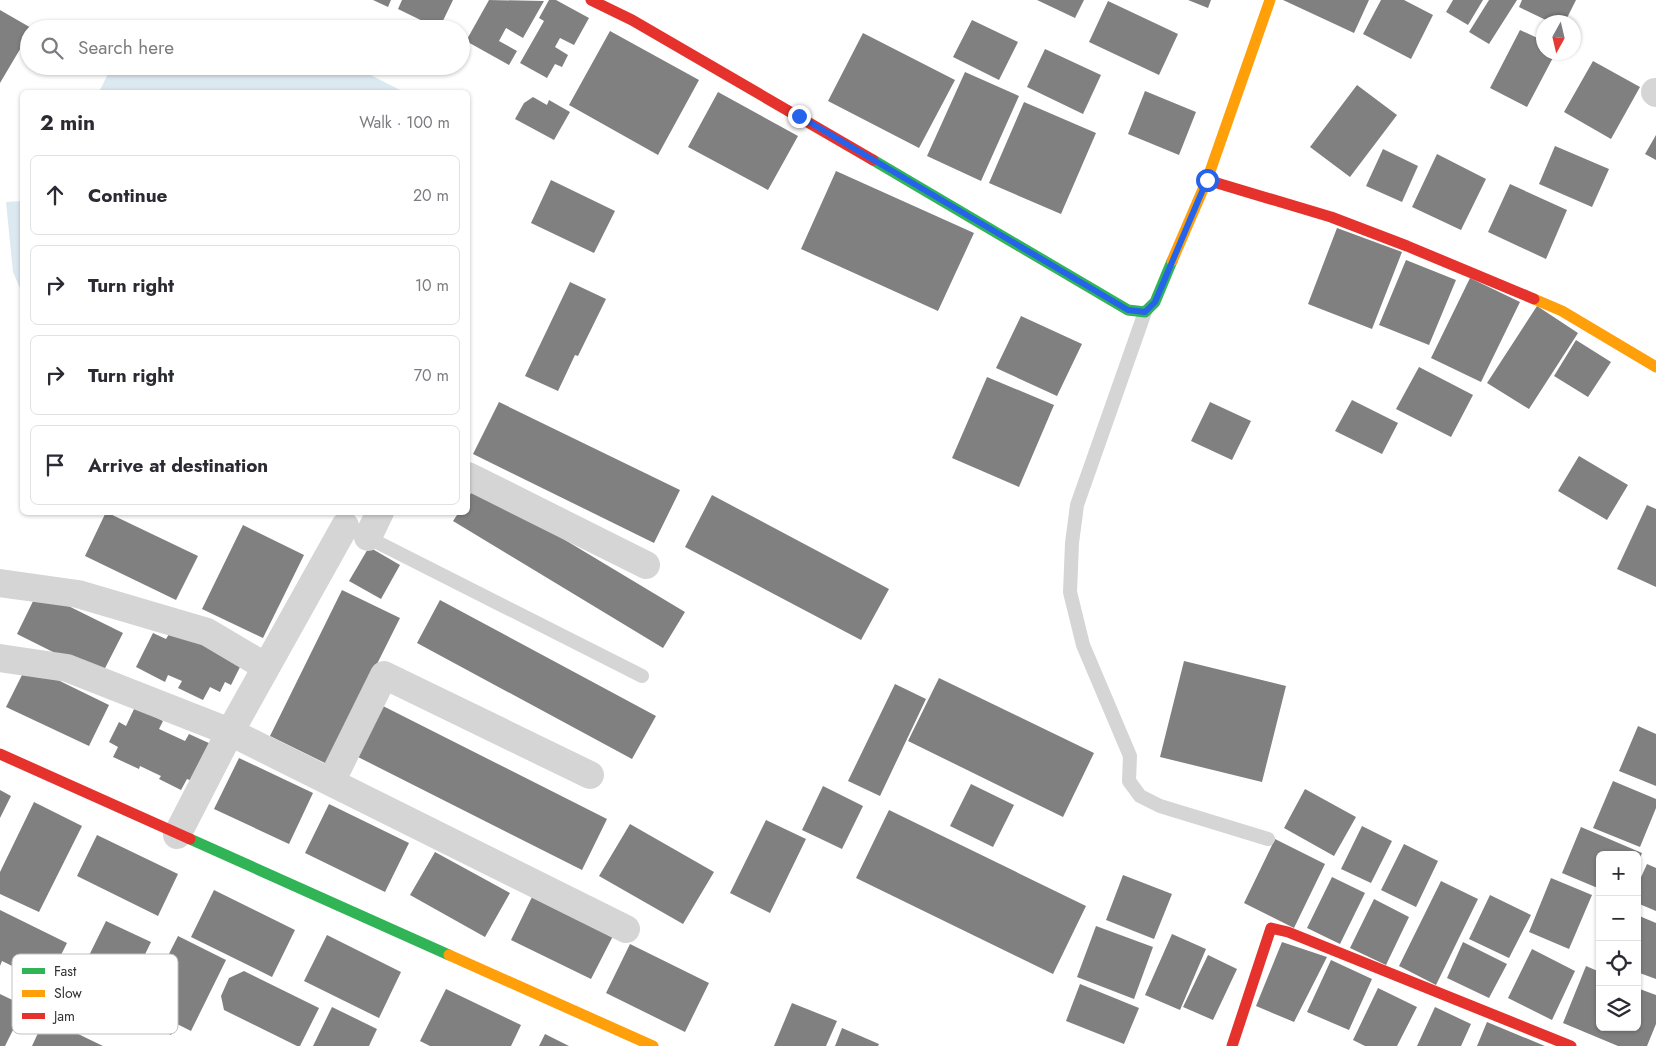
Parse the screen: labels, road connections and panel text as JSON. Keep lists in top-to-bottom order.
{
  "legend": ["Fast", "Slow", "Jam"],
  "north": "bottom",
  "page": {
    "search": "Search here",
    "heading": ["2 min", "Walk · 100 m"],
    "list": [
      ["Continue", "20 m"],
      ["Turn right", "10 m"],
      ["Turn right", "70 m"],
      "Arrive at destination"
    ],
    "map_buttons": ["+", "−"]
  }
}
